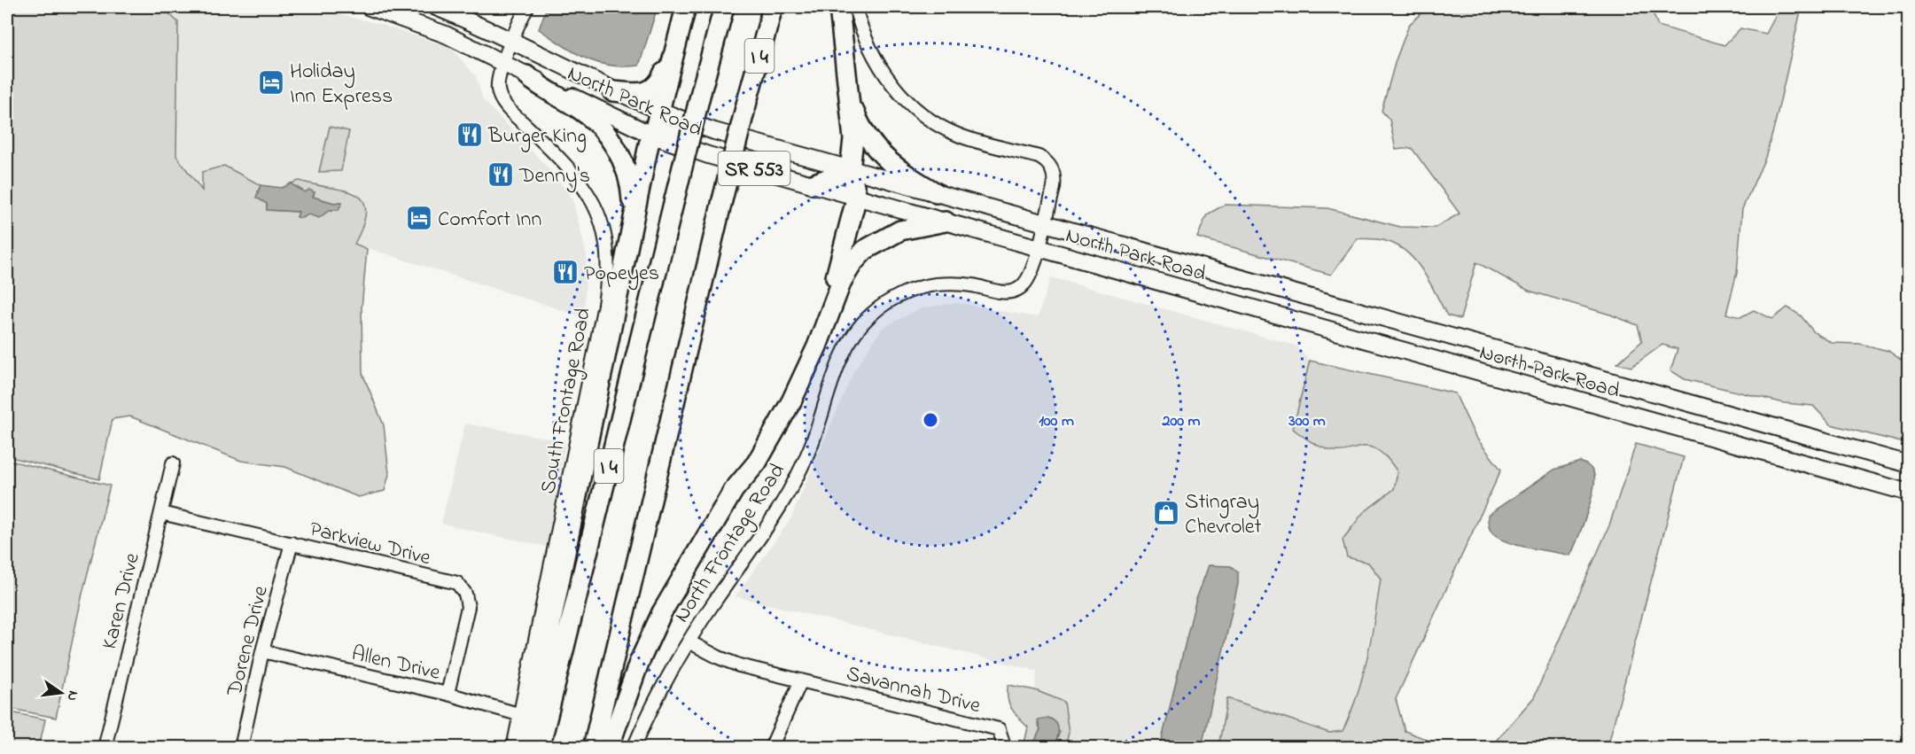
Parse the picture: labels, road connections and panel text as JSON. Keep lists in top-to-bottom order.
{
  "streets": {
    "highway": ["I 4"],
    "main road": ["North Park Road", "SR 553"],
    "street": [
      "South Frontage Road",
      "Parkview Drive",
      "North Frontage Road",
      "Karen Drive",
      "Dorene Drive",
      "Allen Drive",
      "Savannah Drive"
    ]
  },
  "crossings": [
    ["North Park Road", "South Frontage Road"],
    ["North Park Road", "North Frontage Road"],
    ["South Frontage Road", "Allen Drive"],
    ["Parkview Drive", "Karen Drive"],
    ["Parkview Drive", "Dorene Drive"],
    ["Parkview Drive", "Allen Drive"],
    ["Dorene Drive", "Allen Drive"]
  ],
  "places": {
    "hotel": ["Holiday Inn Express", "Comfort Inn"],
    "restaurant": ["Burger King", "Denny's", "Popeyes"],
    "shop": ["Stingray Chevrolet"]
  },
  "north": "right",
  "rings": ["100 m", "200 m", "300 m"]
}
